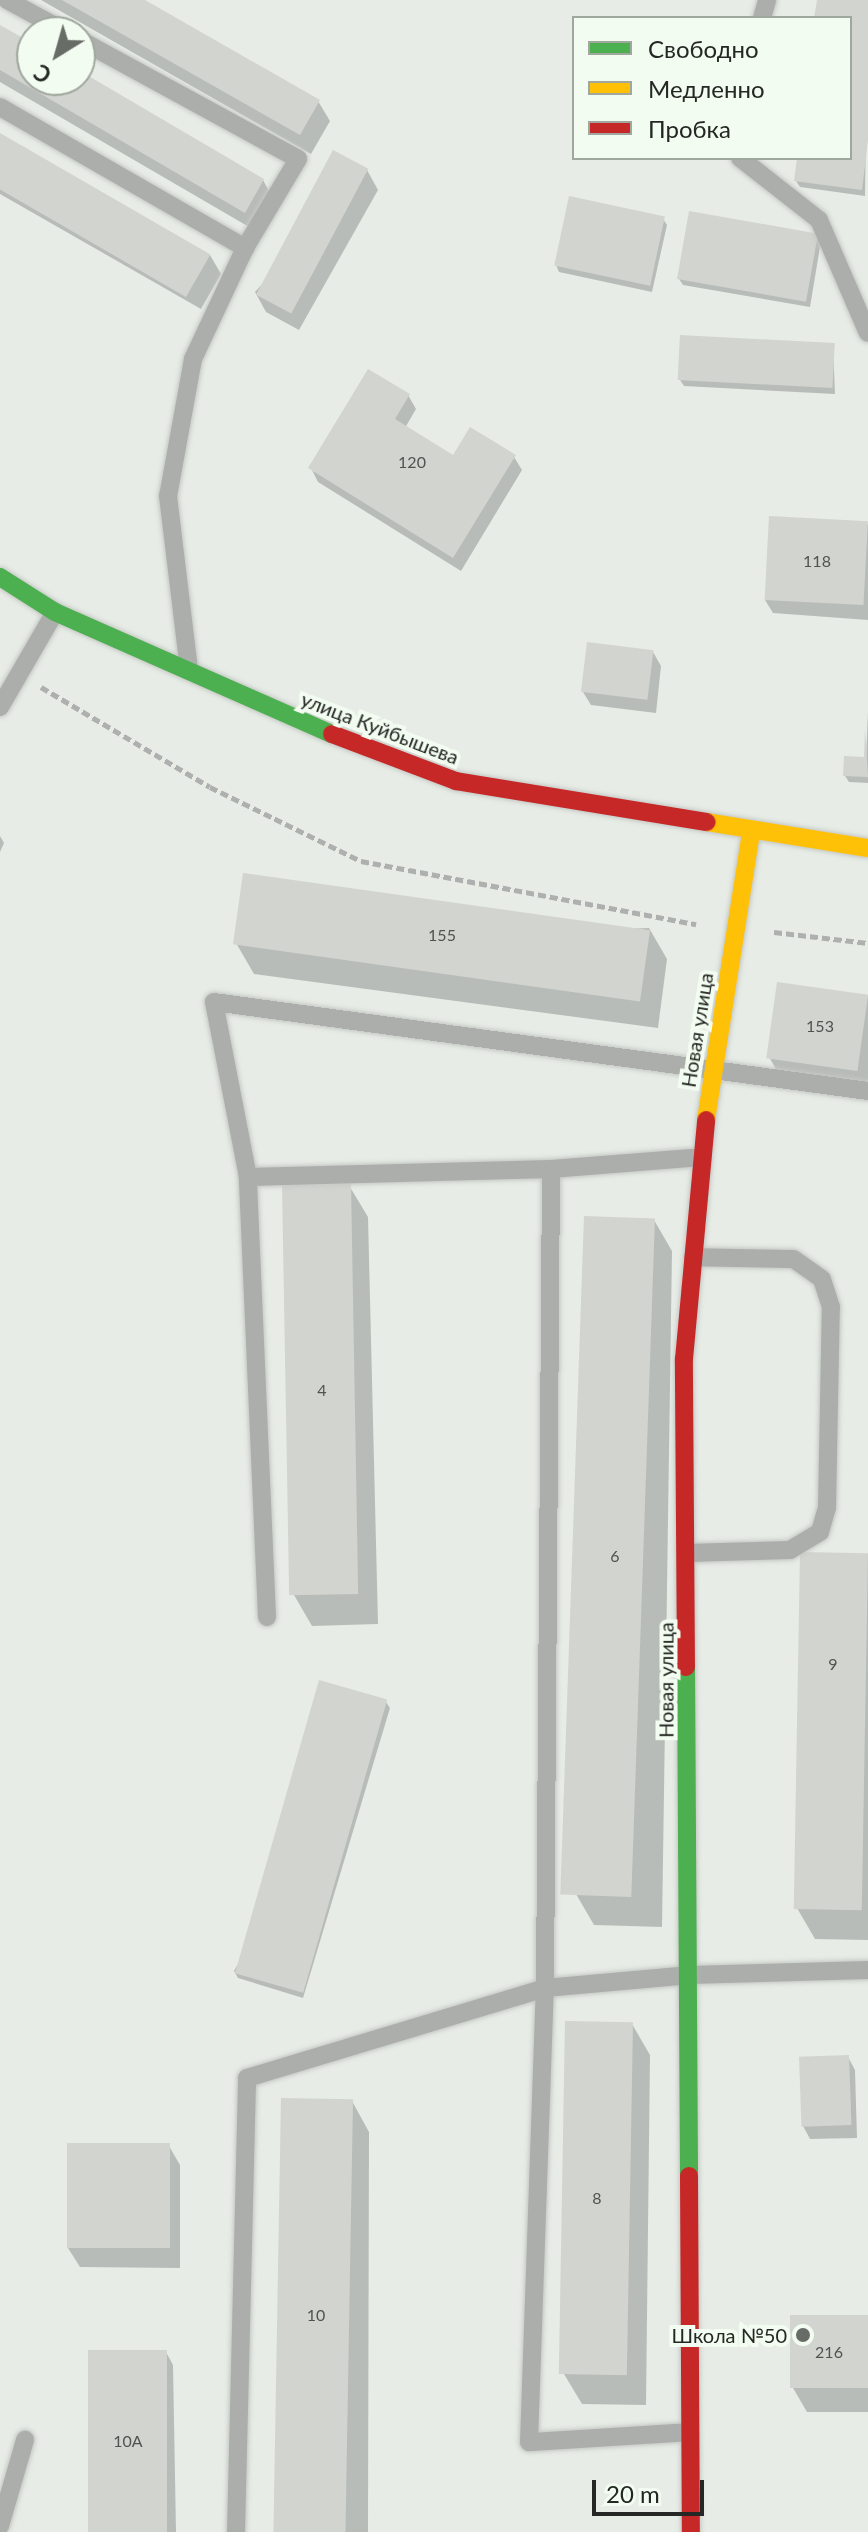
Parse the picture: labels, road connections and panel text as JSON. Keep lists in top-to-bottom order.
{
  "streets": {
    "street": ["улица Куйбышева", "Новая улица"]
  },
  "crossings": [
    ["улица Куйбышева", "Новая улица"]
  ],
  "places": ["Школа №50"],
  "house_numbers": [
    "120",
    "118",
    "155",
    "153",
    "4",
    "6",
    "9",
    "8",
    "10",
    "216",
    "10А"
  ],
  "legend": ["Свободно", "Медленно", "Пробка"],
  "scale_bar": "20 m",
  "north": "bottom left"
}
